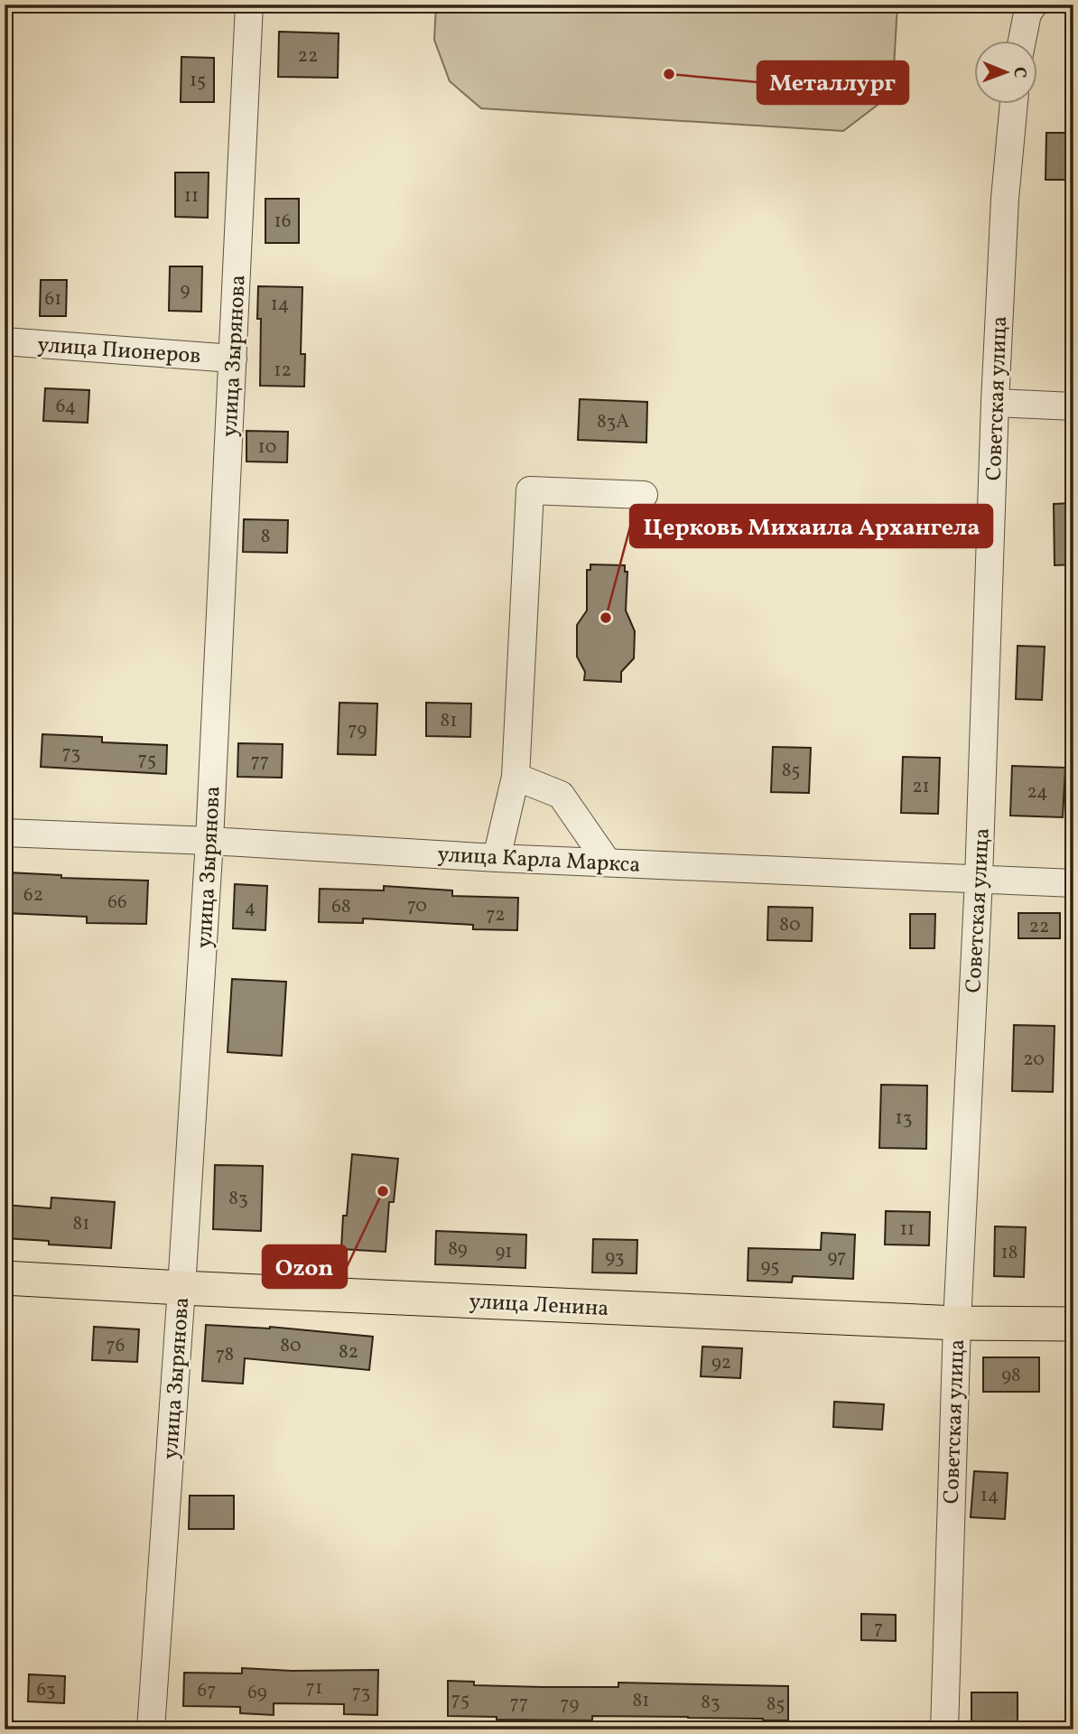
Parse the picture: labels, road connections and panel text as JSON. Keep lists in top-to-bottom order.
{
  "streets": {
    "main road": ["улица Ленина"],
    "street": [
      "улица Пионеров",
      "улица Зырянова",
      "Советская улица",
      "улица Карла Маркса"
    ]
  },
  "crossings": [
    ["улица Пионеров", "улица Зырянова"],
    ["улица Зырянова", "улица Карла Маркса"],
    ["улица Зырянова", "улица Ленина"],
    ["Советская улица", "улица Карла Маркса"],
    ["Советская улица", "улица Ленина"]
  ],
  "places": ["Металлург", "Церковь Михаила Архангела", "Ozon"],
  "house_numbers": [
    "22",
    "15",
    "11",
    "16",
    "9",
    "61",
    "14",
    "12",
    "64",
    "83А",
    "10",
    "8",
    "81",
    "79",
    "73",
    "75",
    "77",
    "85",
    "21",
    "24",
    "62",
    "66",
    "70",
    "68",
    "4",
    "72",
    "80",
    "22",
    "20",
    "13",
    "83",
    "81",
    "11",
    "89",
    "91",
    "18",
    "93",
    "97",
    "95",
    "76",
    "80",
    "82",
    "78",
    "92",
    "98",
    "14",
    "7",
    "71",
    "63",
    "67",
    "69",
    "73",
    "75",
    "81",
    "83",
    "77",
    "79",
    "85"
  ],
  "north": "right"
}
